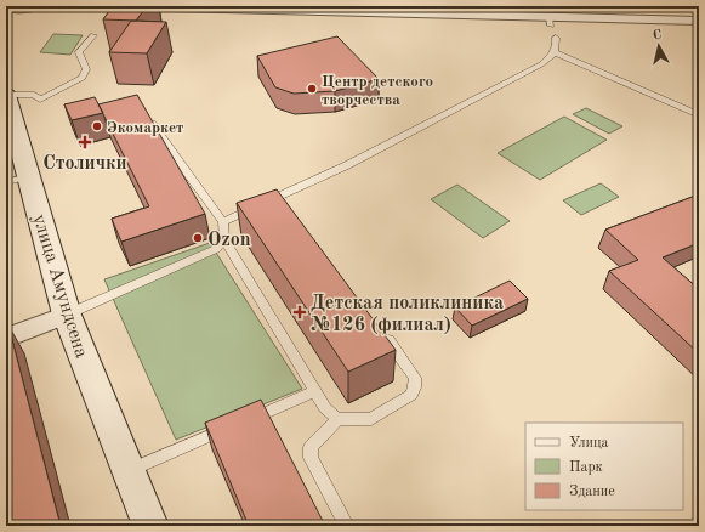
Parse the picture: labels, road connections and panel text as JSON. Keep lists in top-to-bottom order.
{
  "streets": {
    "street": ["улица Амундсена"]
  },
  "places": {
    "other": ["Центр детского творчества", "Экомаркет", "Ozon"],
    "health": ["Столички", "Детская поликлиника №126 (филиал)"]
  },
  "legend": ["Улица", "Парк", "Здание"],
  "north": "top"
}
